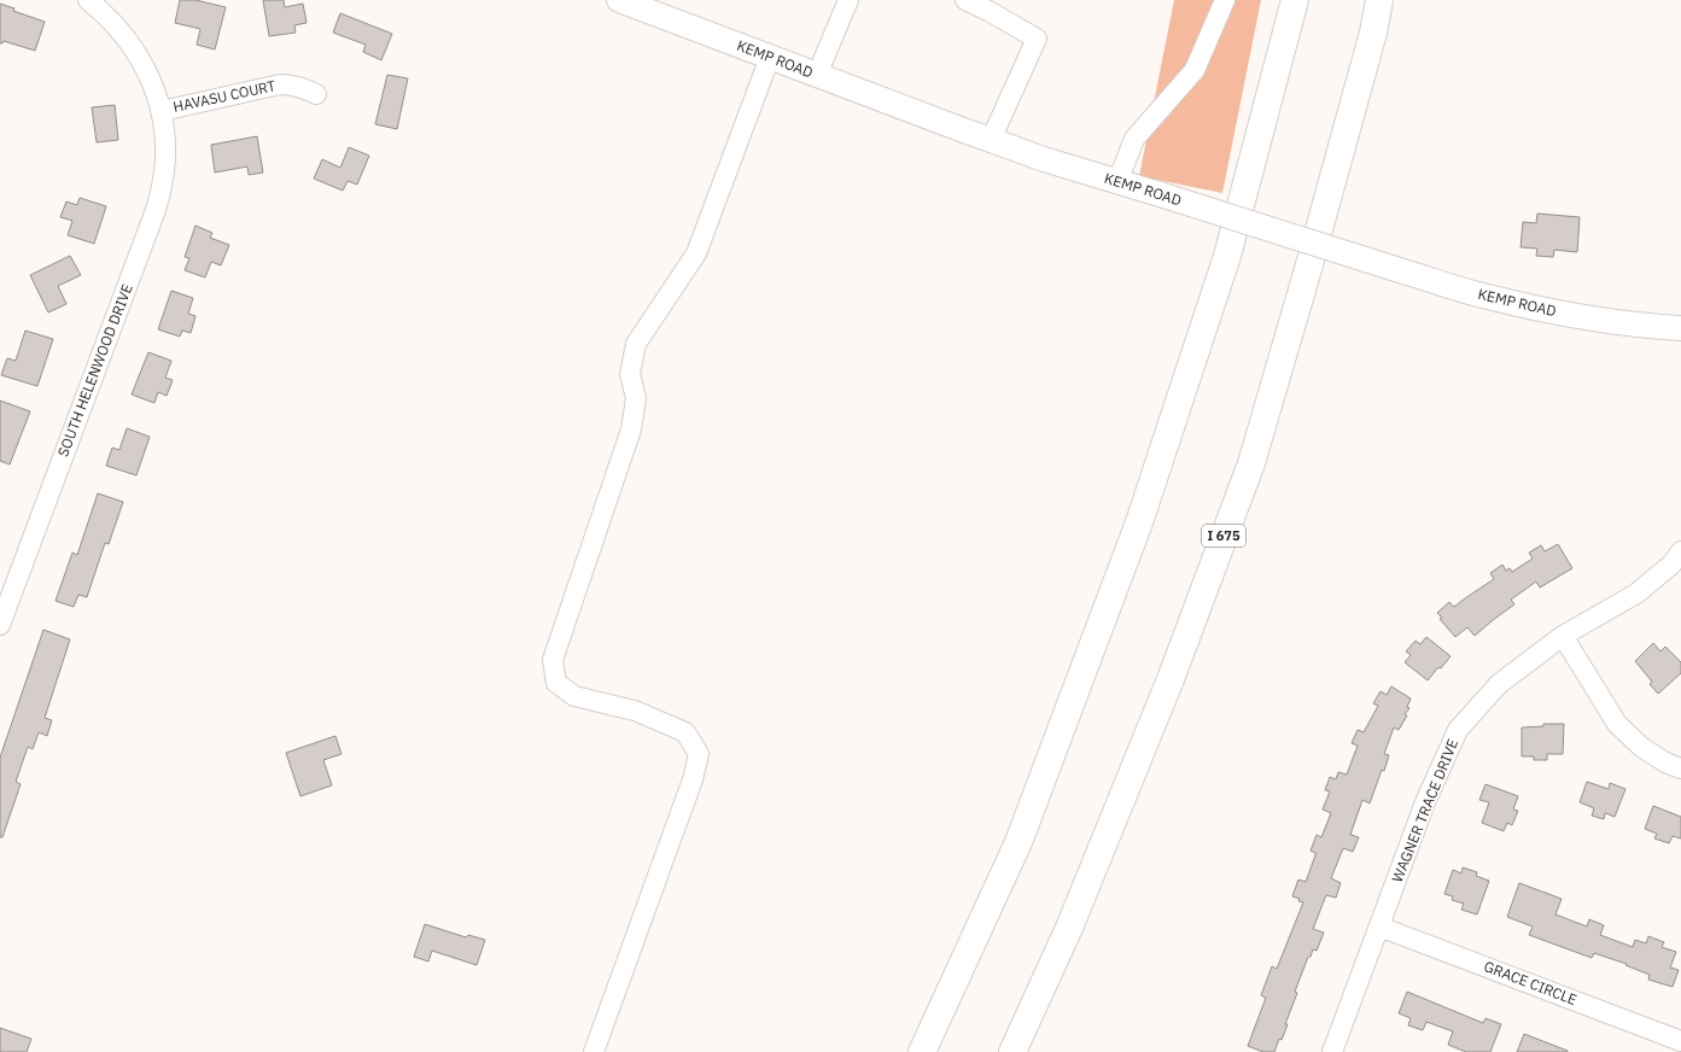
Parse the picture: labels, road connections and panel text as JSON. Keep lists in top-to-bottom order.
{
  "streets": {
    "highway": ["I 675"],
    "main road": ["KEMP ROAD"],
    "street": [
      "HAVASU COURT",
      "SOUTH HELENWOOD DRIVE",
      "WAGNER TRACE DRIVE",
      "GRACE CIRCLE"
    ]
  },
  "crossings": [
    ["HAVASU COURT", "SOUTH HELENWOOD DRIVE"],
    ["WAGNER TRACE DRIVE", "GRACE CIRCLE"]
  ]
}
